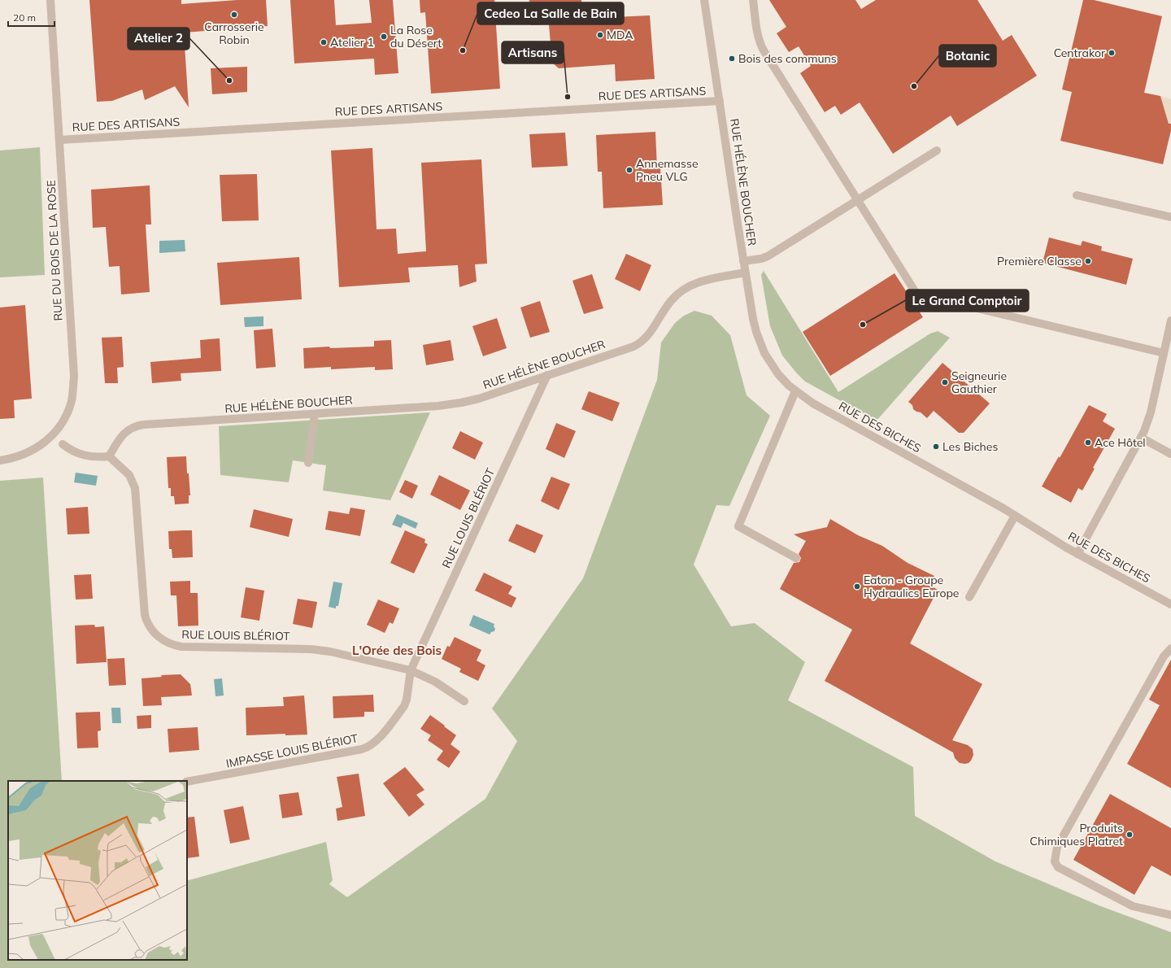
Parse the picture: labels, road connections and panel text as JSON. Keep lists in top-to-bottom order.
{
  "streets": {
    "street": [
      "RUE DES ARTISANS",
      "RUE HÉLÈNE BOUCHER",
      "RUE DU BOIS DE LA ROSE",
      "RUE DES BICHES",
      "RUE LOUIS BLÉRIOT",
      "IMPASSE LOUIS BLÉRIOT"
    ]
  },
  "crossings": [
    ["RUE DES ARTISANS", "RUE HÉLÈNE BOUCHER"],
    ["RUE DES ARTISANS", "RUE DU BOIS DE LA ROSE"],
    ["RUE HÉLÈNE BOUCHER", "RUE DES BICHES"],
    ["RUE HÉLÈNE BOUCHER", "RUE LOUIS BLÉRIOT"],
    ["RUE LOUIS BLÉRIOT", "IMPASSE LOUIS BLÉRIOT"]
  ],
  "districts": ["L'Orée des Bois"],
  "places": [
    "Carrosserie Robin",
    "MDA",
    "La Rose du Désert",
    "Atelier 1",
    "Cedeo La Salle de Bain",
    "Centrakor",
    "Bois des communs",
    "Atelier 2",
    "Botanic",
    "Artisans",
    "Annemasse Pneu VLG",
    "Première Classe",
    "Le Grand Comptoir",
    "Seigneurie Gauthier",
    "Ace Hôtel",
    "Les Biches",
    "Eaton - Groupe Hydraulics Europe",
    "Produits Chimiques Platret"
  ],
  "scale_bar": "20 m"
}
